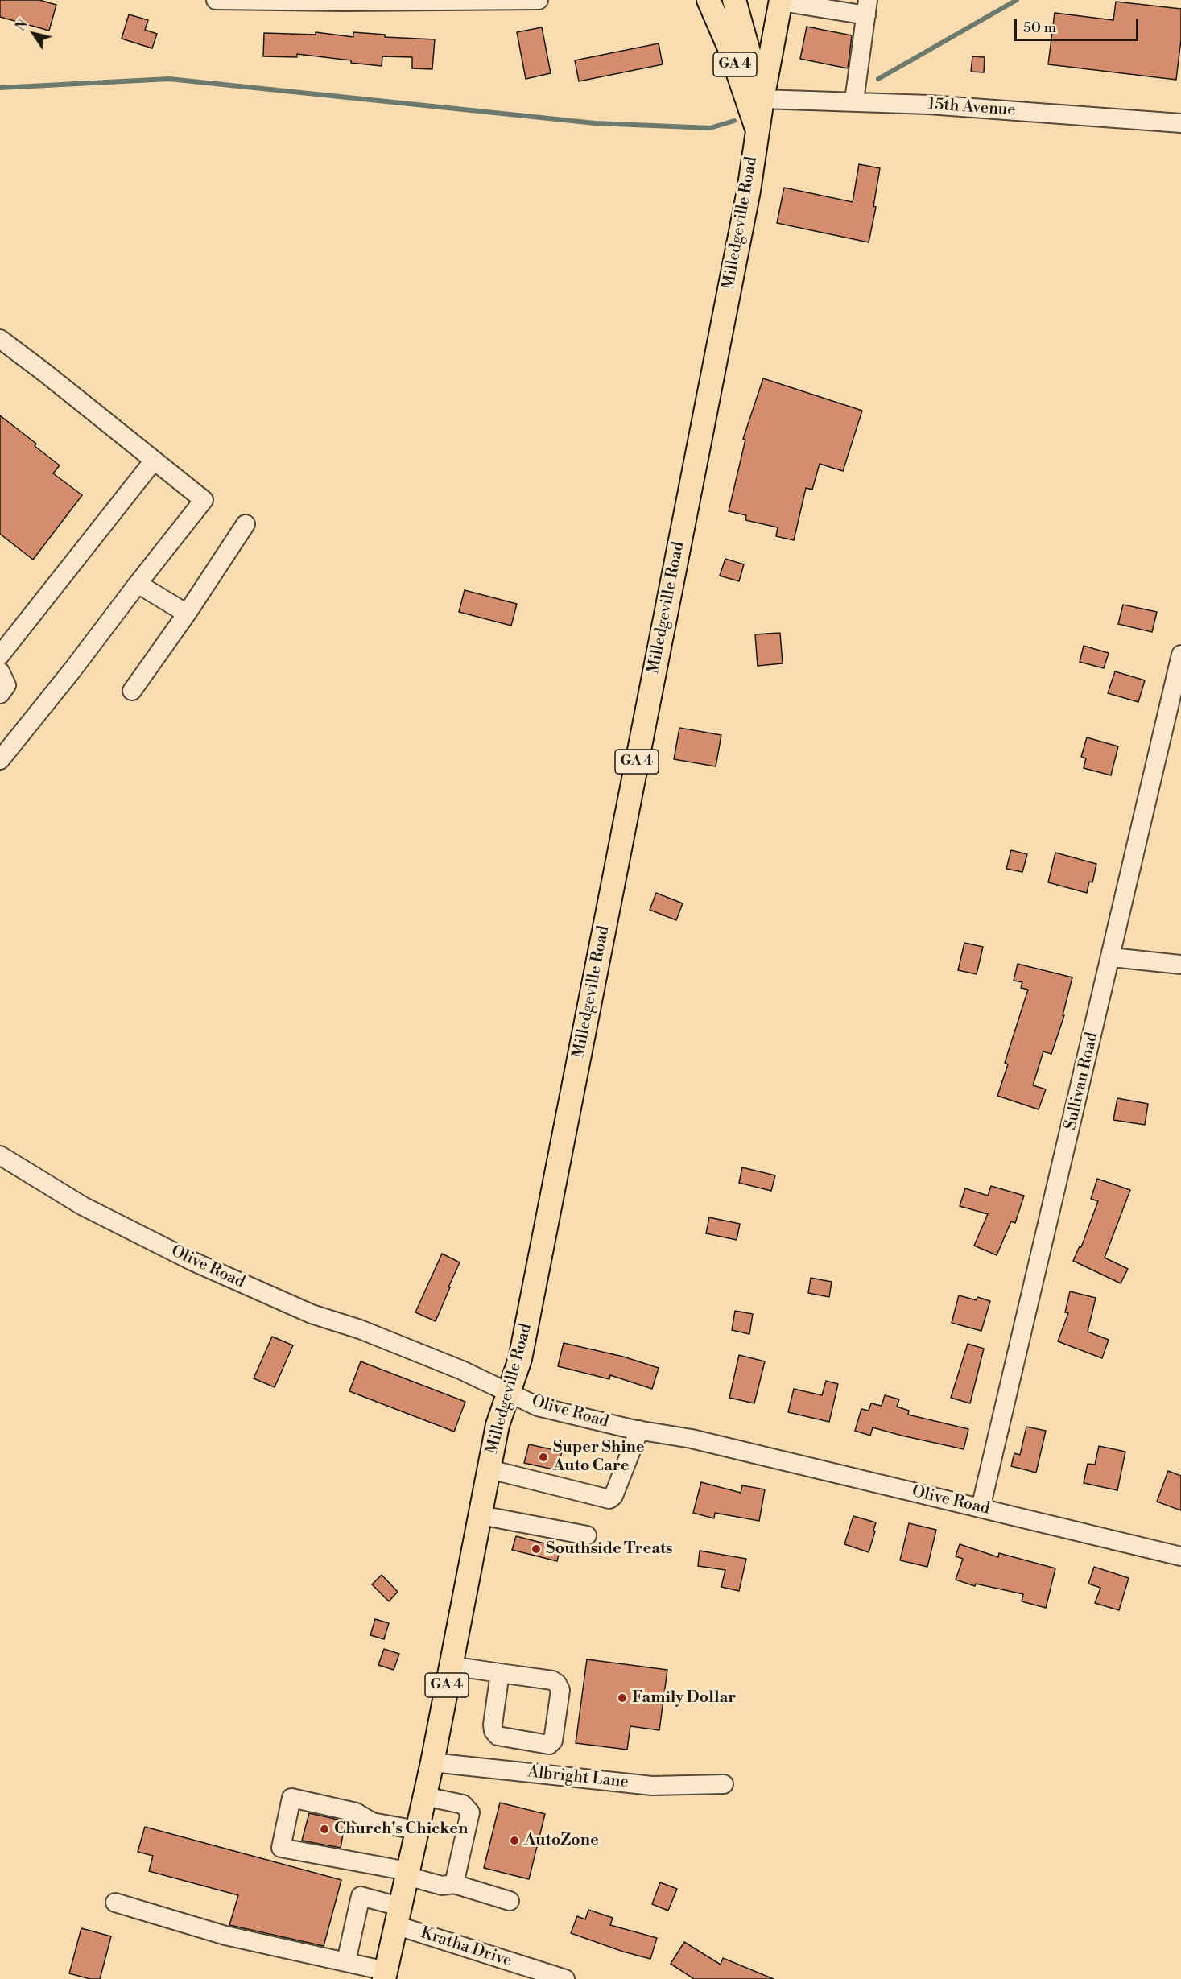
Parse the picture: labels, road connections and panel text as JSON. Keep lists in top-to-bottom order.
{
  "streets": {
    "main road": ["GA 4", "Milledgeville Road"],
    "street": [
      "15th Avenue",
      "Sullivan Road",
      "Olive Road",
      "Albright Lane",
      "Kratha Drive"
    ]
  },
  "crossings": [
    ["GA 4", "15th Avenue"],
    ["GA 4", "Milledgeville Road"],
    ["15th Avenue", "Milledgeville Road"],
    ["Milledgeville Road", "Olive Road"],
    ["Milledgeville Road", "Albright Lane"],
    ["Milledgeville Road", "Kratha Drive"],
    ["Sullivan Road", "Olive Road"]
  ],
  "places": [
    "Super Shine Auto Care",
    "Southside Treats",
    "Family Dollar",
    "Church's Chicken",
    "AutoZone"
  ],
  "scale_bar": "50 m",
  "north": "top left"
}
